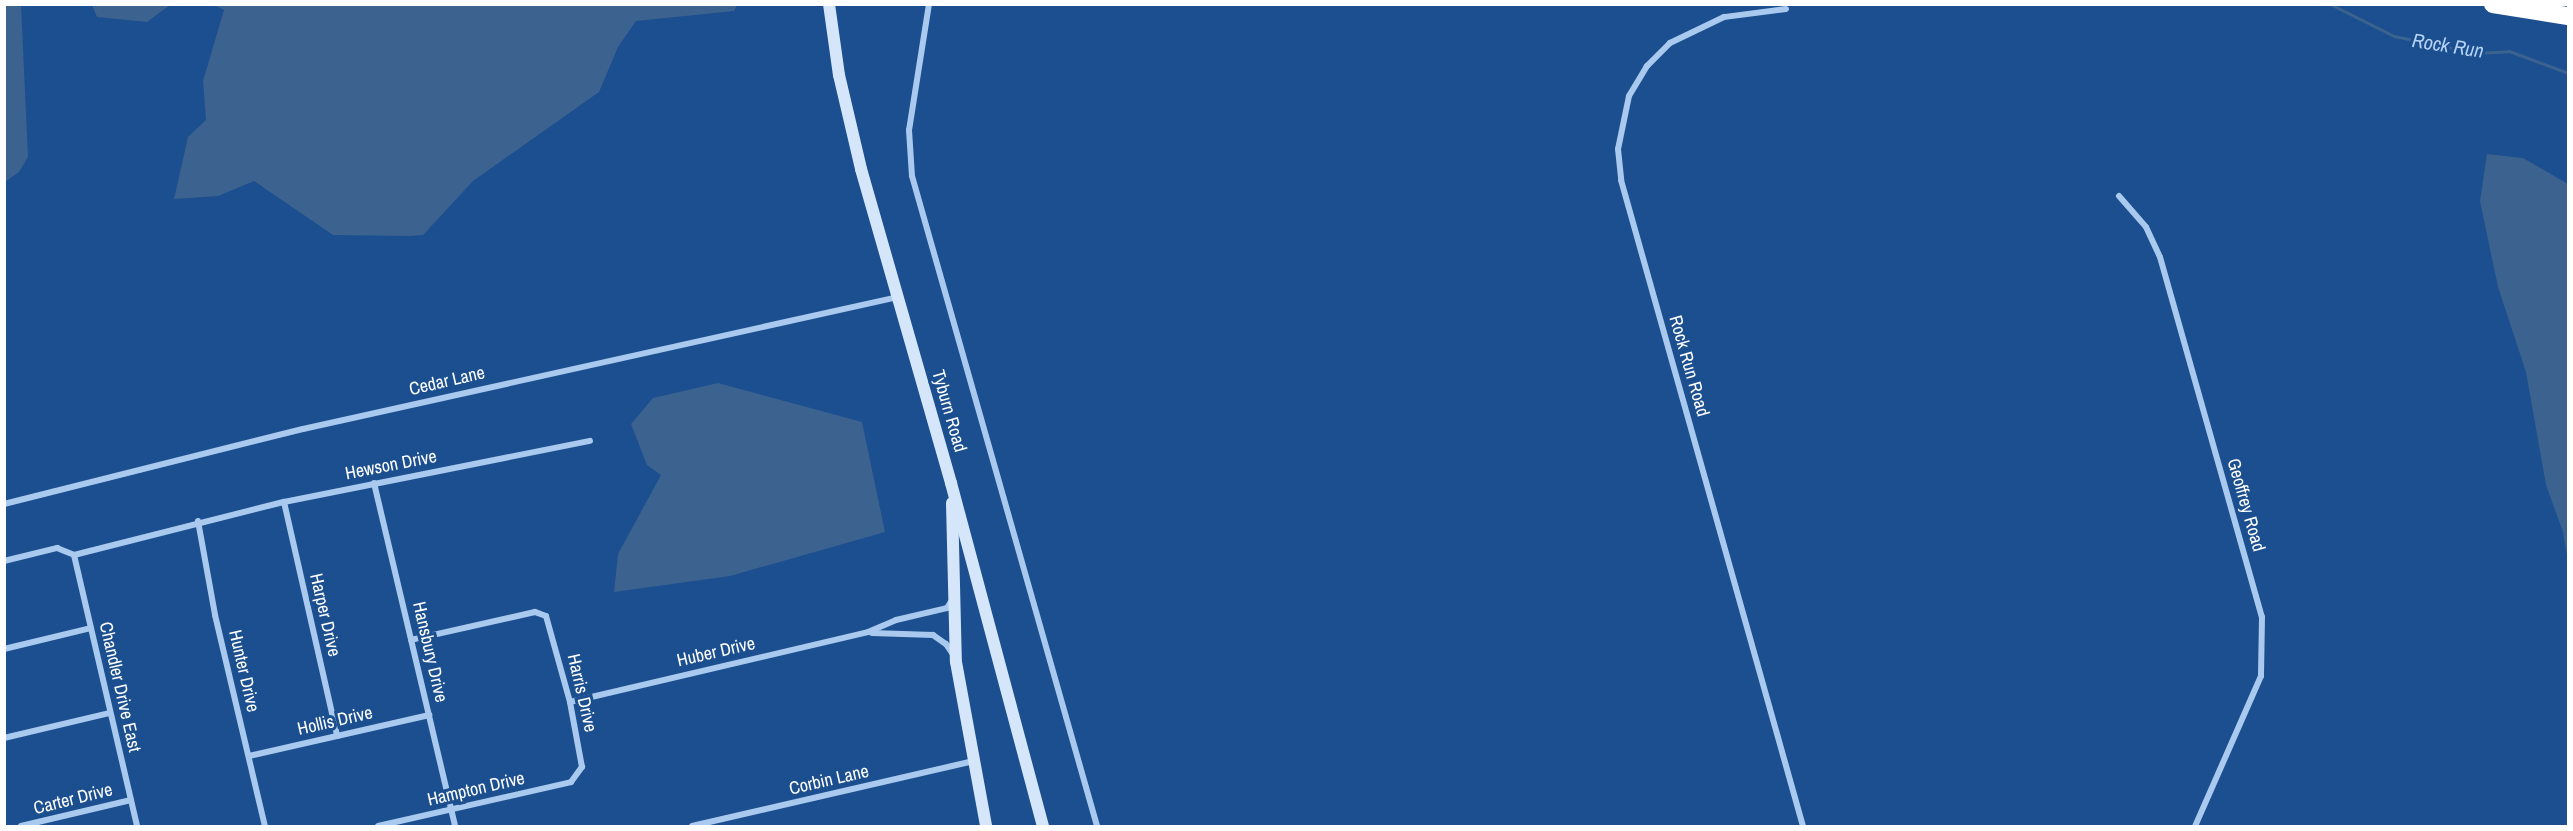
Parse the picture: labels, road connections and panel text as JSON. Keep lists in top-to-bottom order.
{
  "streets": {
    "main road": ["Tyburn Road"],
    "street": [
      "Rock Run Road",
      "Cedar Lane",
      "Hewson Drive",
      "Geoffrey Road",
      "Harper Drive",
      "Hansbury Drive",
      "Huber Drive",
      "Hunter Drive",
      "Chandler Drive East",
      "Harris Drive",
      "Hollis Drive",
      "Corbin Lane",
      "Hampton Drive",
      "Carter Drive"
    ]
  },
  "crossings": [
    ["Cedar Lane", "Tyburn Road"],
    ["Hewson Drive", "Harper Drive"],
    ["Hewson Drive", "Hansbury Drive"],
    ["Hewson Drive", "Hunter Drive"],
    ["Hewson Drive", "Chandler Drive East"],
    ["Harper Drive", "Hollis Drive"],
    ["Hansbury Drive", "Harris Drive"],
    ["Hansbury Drive", "Hollis Drive"],
    ["Hansbury Drive", "Hampton Drive"],
    ["Huber Drive", "Harris Drive"],
    ["Hunter Drive", "Hollis Drive"],
    ["Chandler Drive East", "Carter Drive"],
    ["Harris Drive", "Hampton Drive"]
  ],
  "water": ["Rock Run"]
}
